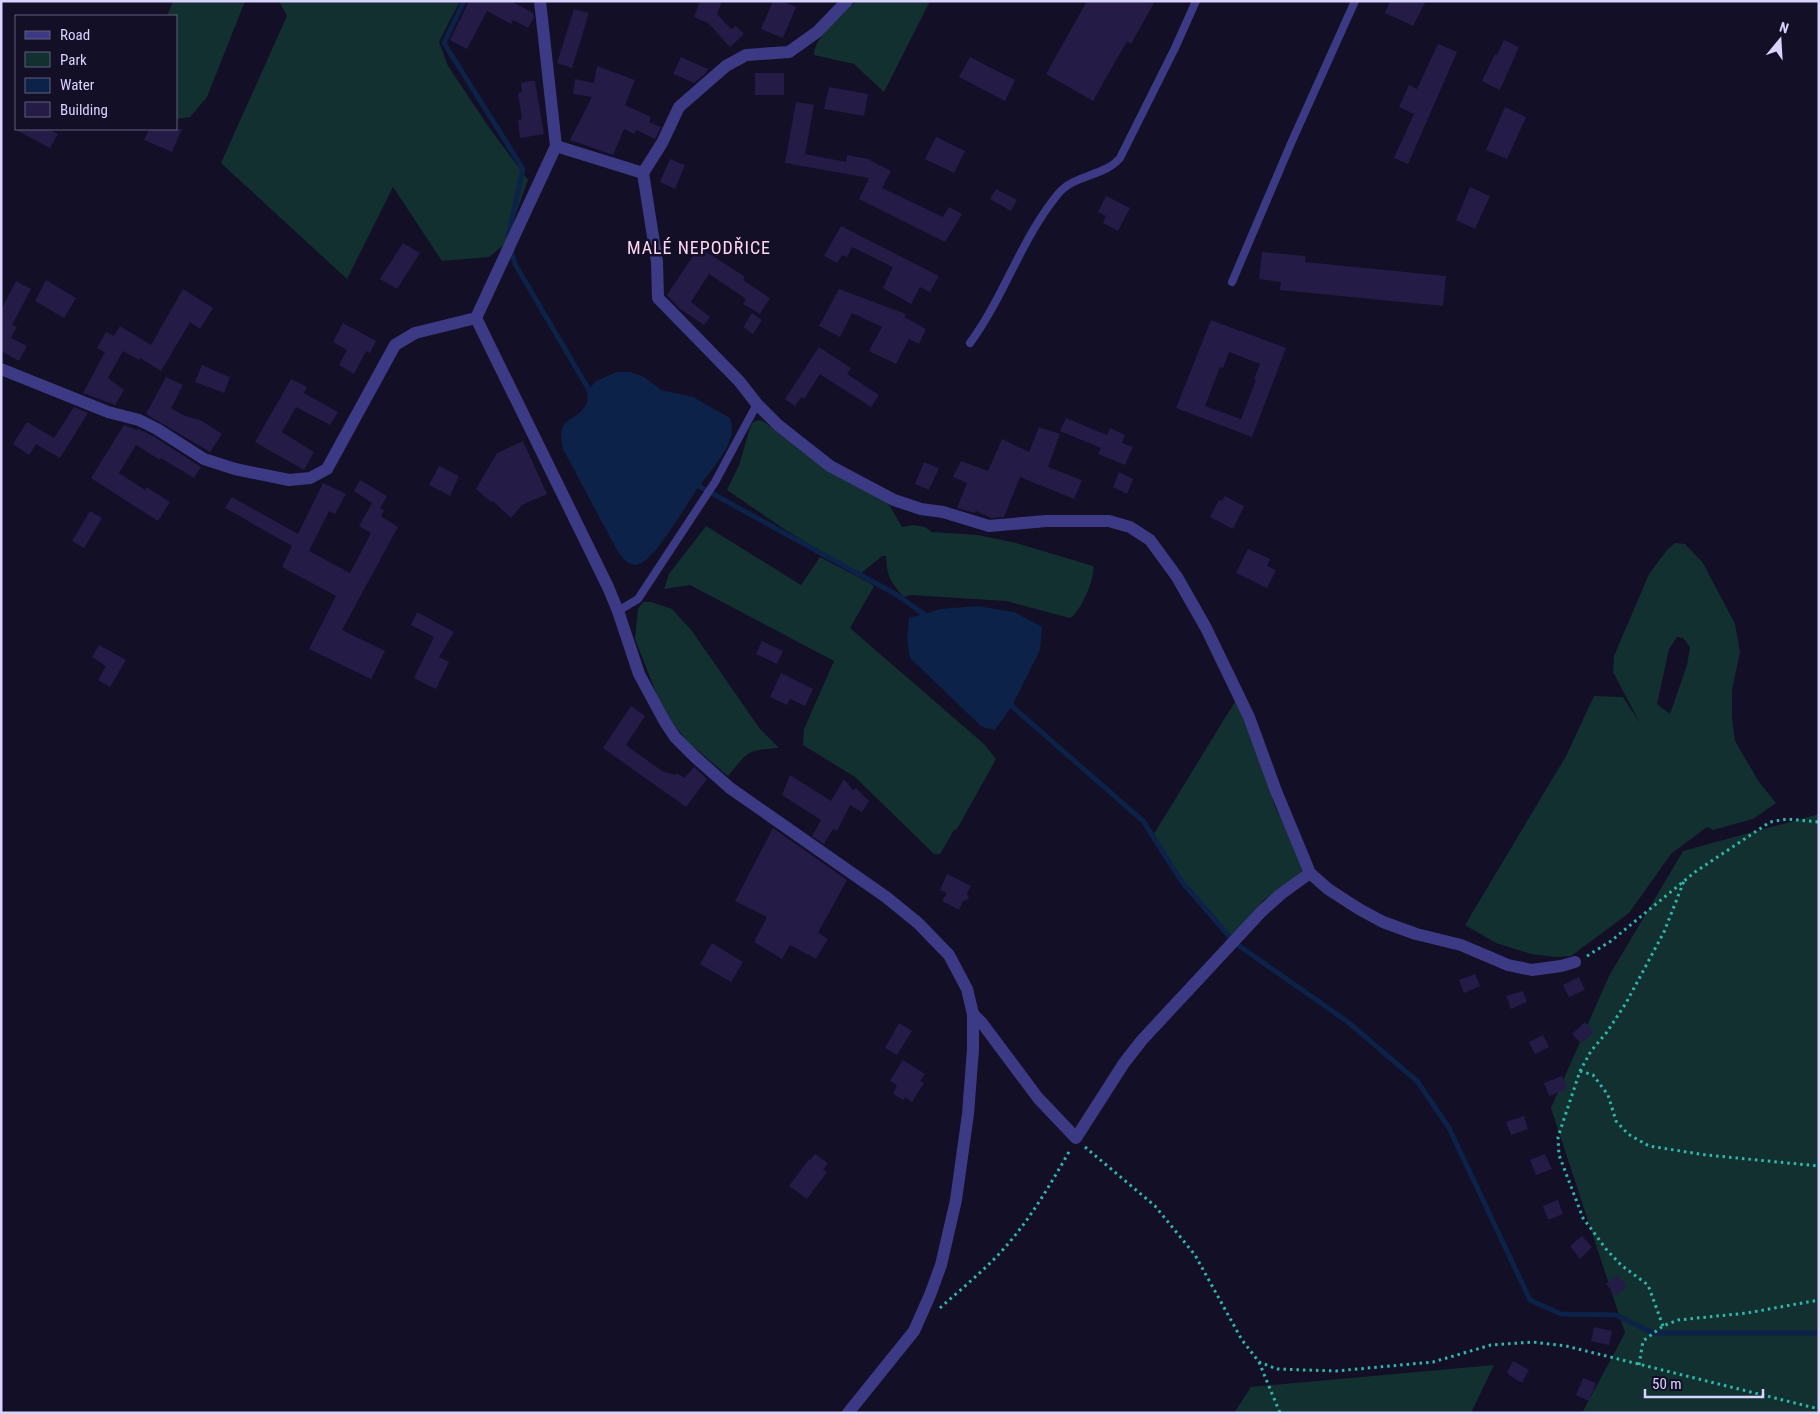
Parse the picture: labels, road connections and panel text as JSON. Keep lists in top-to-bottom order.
{
  "districts": ["MALÉ NEPODŘICE"],
  "legend": [
    "Road",
    "Park",
    "Water",
    "Building"
  ],
  "scale_bar": "50 m",
  "north": "top"
}
